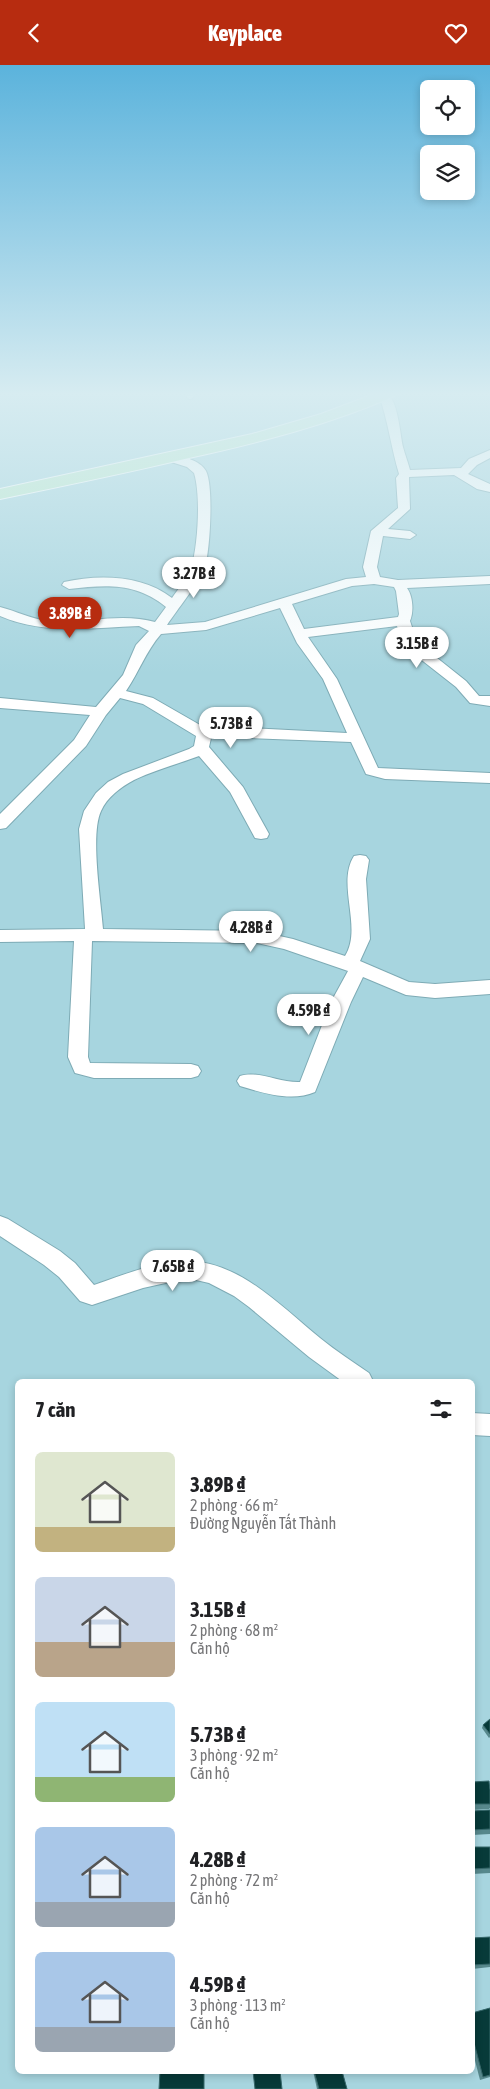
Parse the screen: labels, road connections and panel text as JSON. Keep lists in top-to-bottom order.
{
  "page": {
    "header": "Keyplace",
    "price": [
      "3.27B ₫",
      "3.89B ₫",
      "3.15B ₫",
      "5.73B ₫",
      "4.28B ₫",
      "4.59B ₫",
      "7.65B ₫"
    ],
    "heading": "7 căn",
    "list": [
      {
        "name": "3.89B ₫",
        "note": "2 phòng · 66 m² · Đường Nguyễn Tất Thành"
      },
      {
        "name": "3.15B ₫",
        "note": "2 phòng · 68 m² · Căn hộ"
      },
      {
        "name": "5.73B ₫",
        "note": "3 phòng · 92 m² · Căn hộ"
      },
      {
        "name": "4.28B ₫",
        "note": "2 phòng · 72 m² · Căn hộ"
      },
      {
        "name": "4.59B ₫",
        "note": "3 phòng · 113 m² · Căn hộ"
      }
    ]
  }
}
